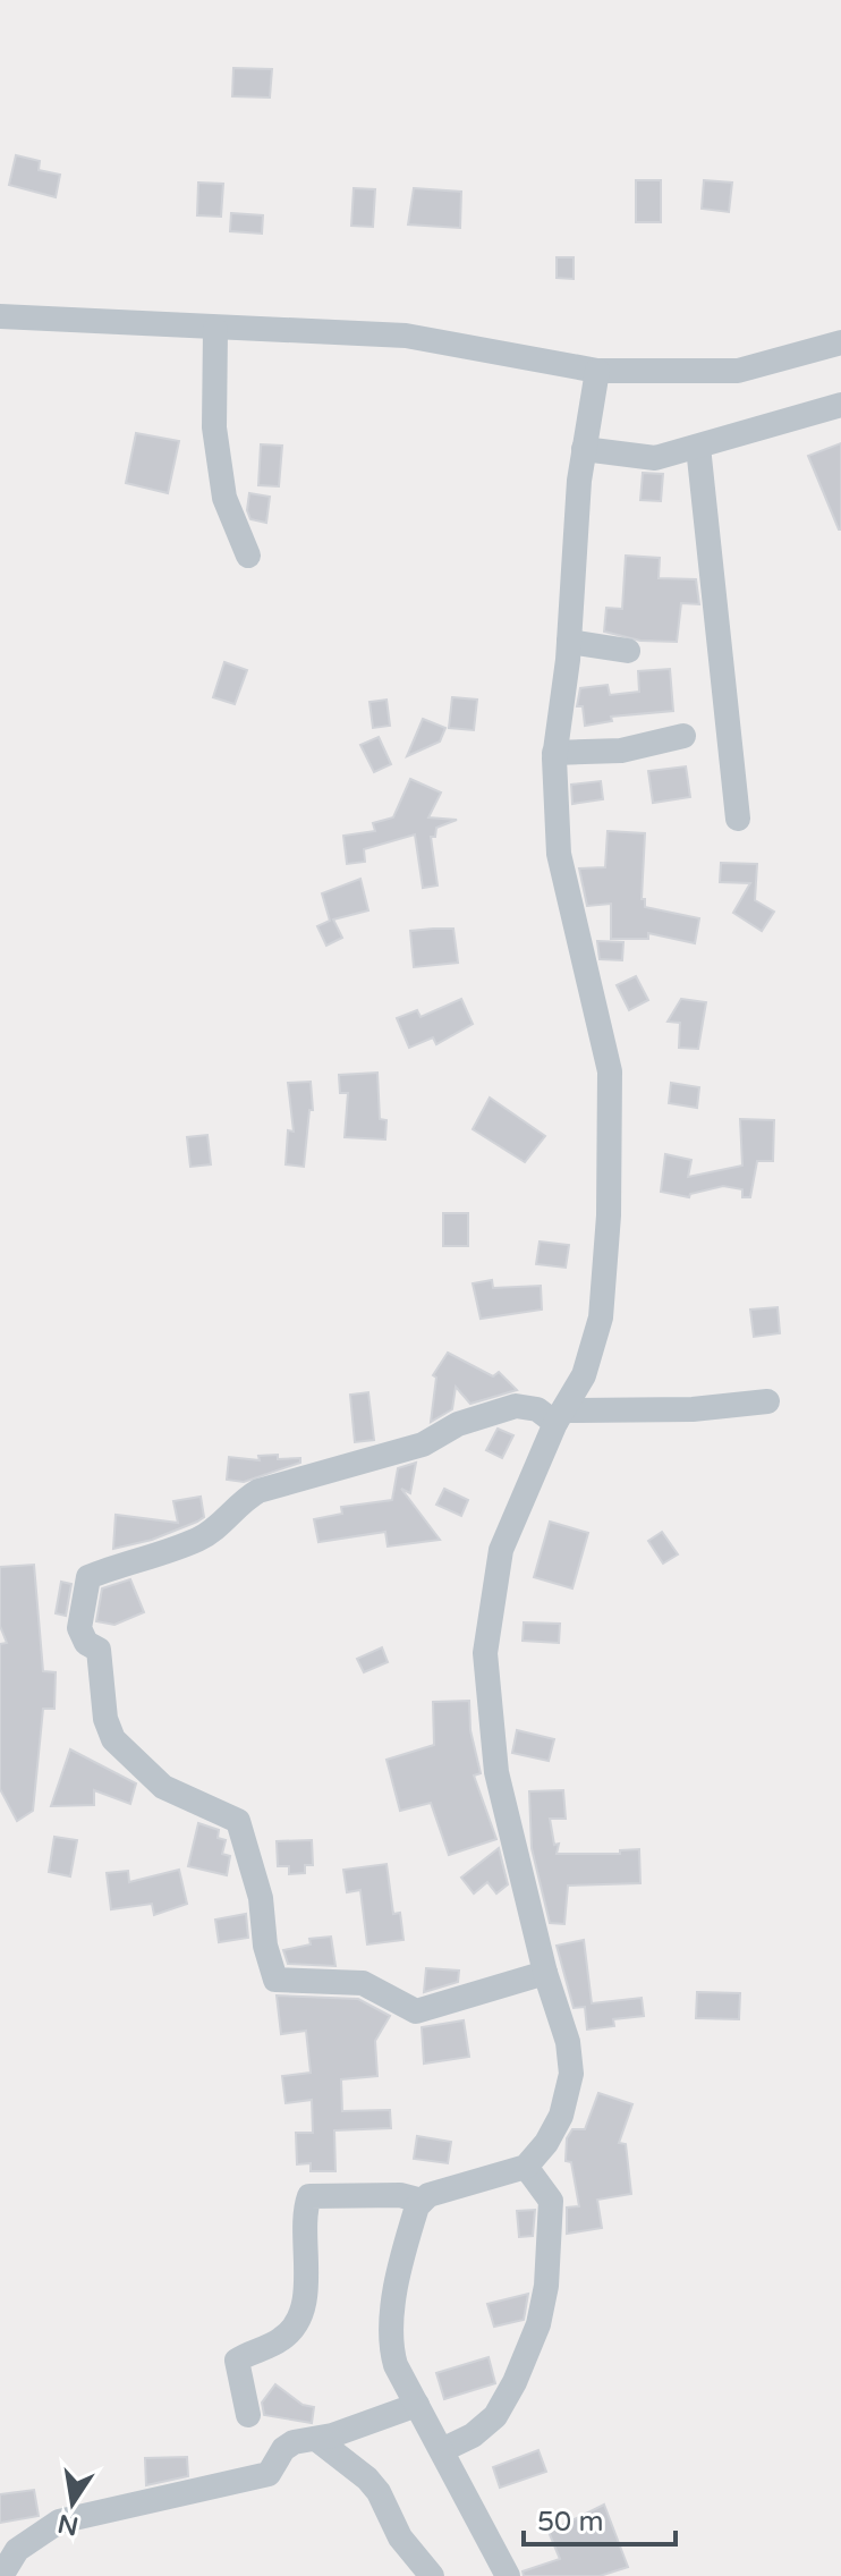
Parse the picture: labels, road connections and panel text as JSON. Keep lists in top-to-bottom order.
{
  "scale_bar": "50 m",
  "north": "bottom"
}
